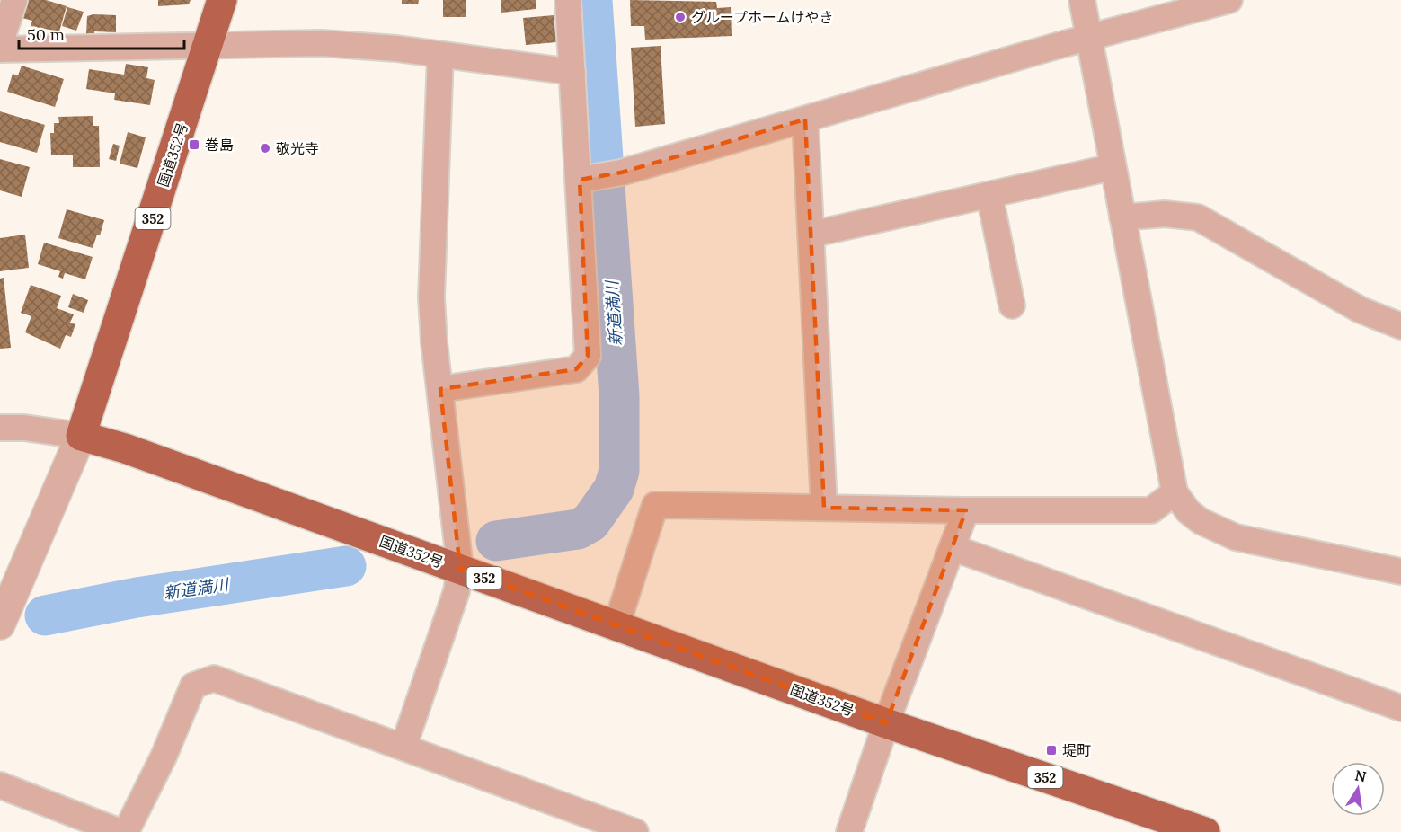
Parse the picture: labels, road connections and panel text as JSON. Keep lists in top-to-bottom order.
{
  "streets": {
    "highway": ["国道352号", "352"]
  },
  "water": ["新道満川"],
  "places": {
    "other": ["グループホームけやき", "敬光寺"],
    "transit": ["巻島", "堤町"]
  },
  "scale_bar": "50 m",
  "north": "top"
}
